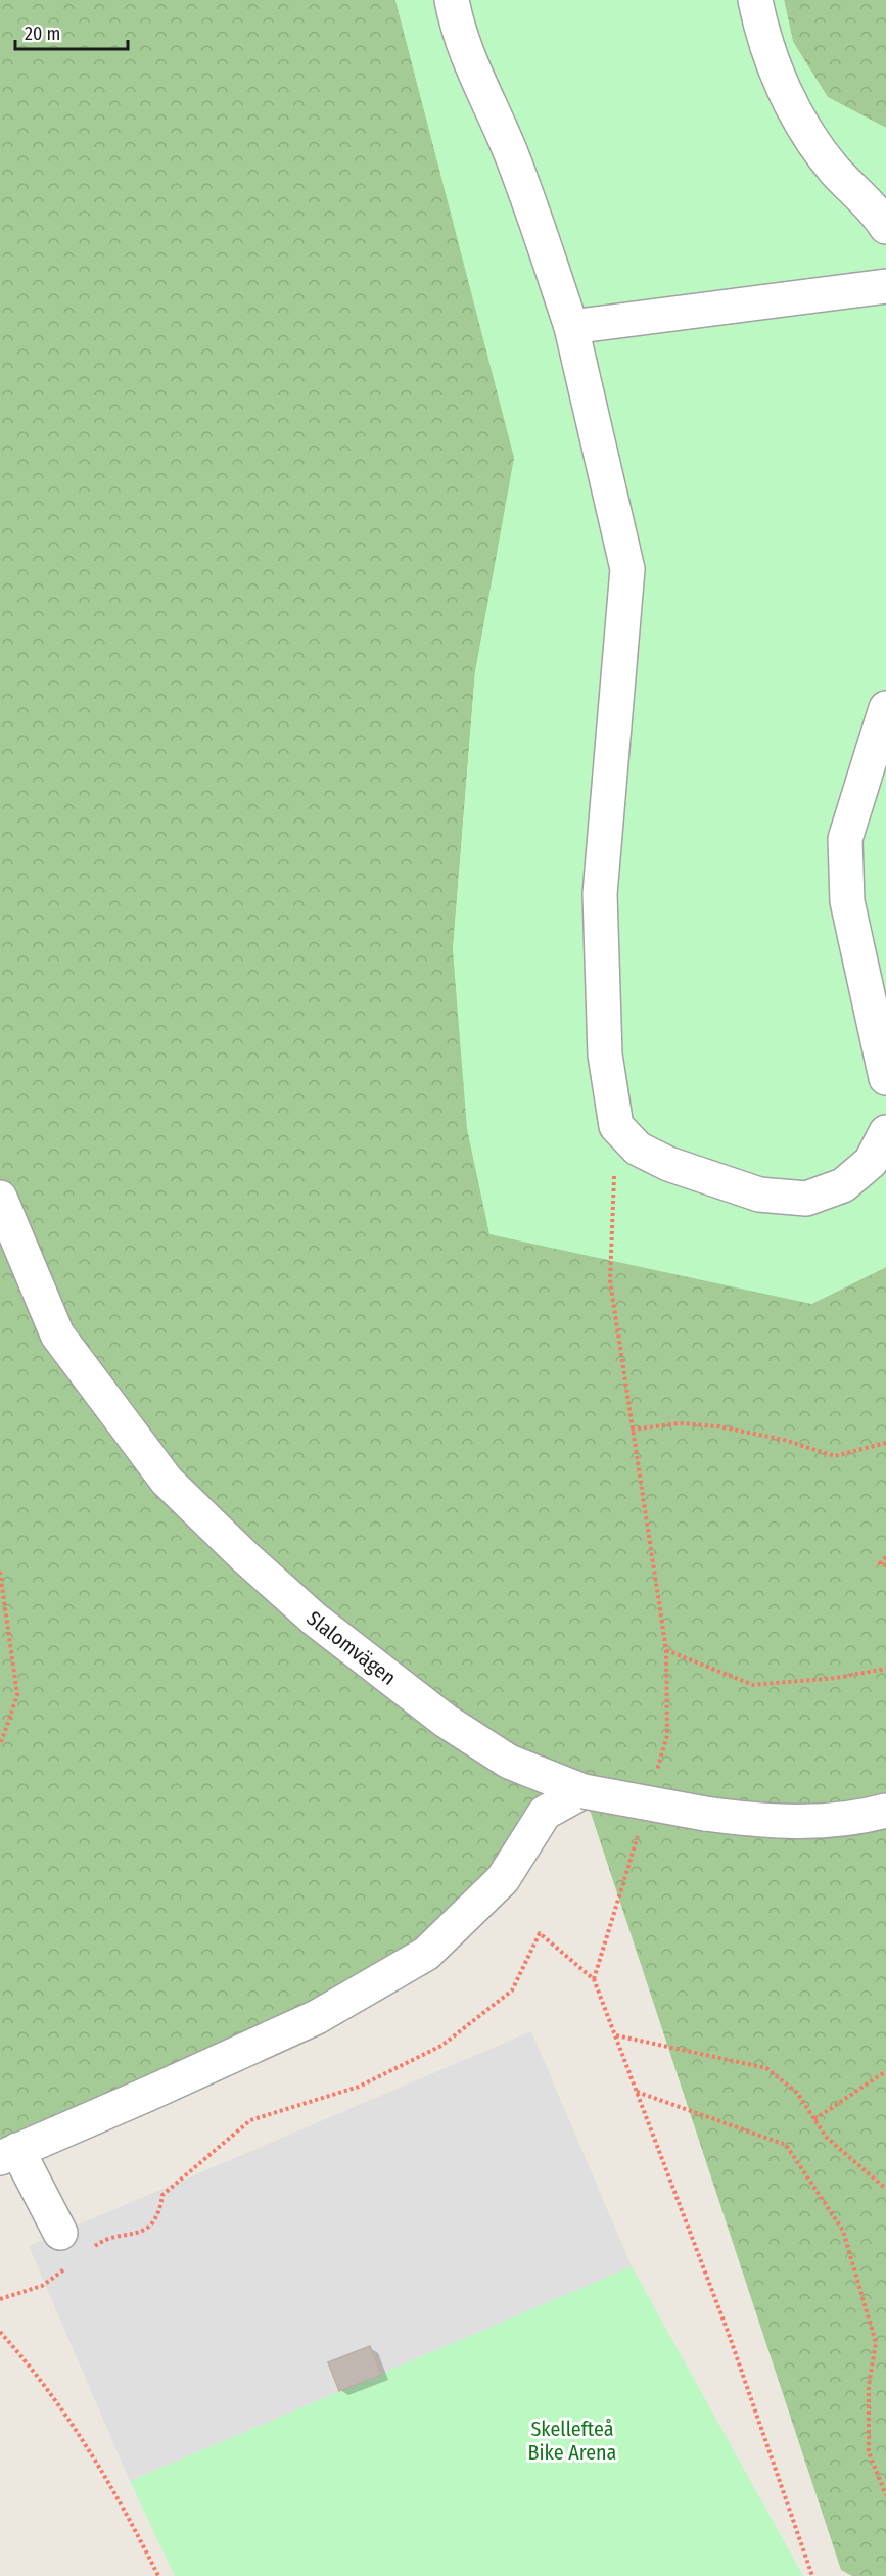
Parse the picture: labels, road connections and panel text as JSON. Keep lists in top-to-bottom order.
{
  "streets": {
    "street": ["Slalomvägen"]
  },
  "parks": ["Skellefteå Bike Arena"],
  "scale_bar": "20 m"
}
